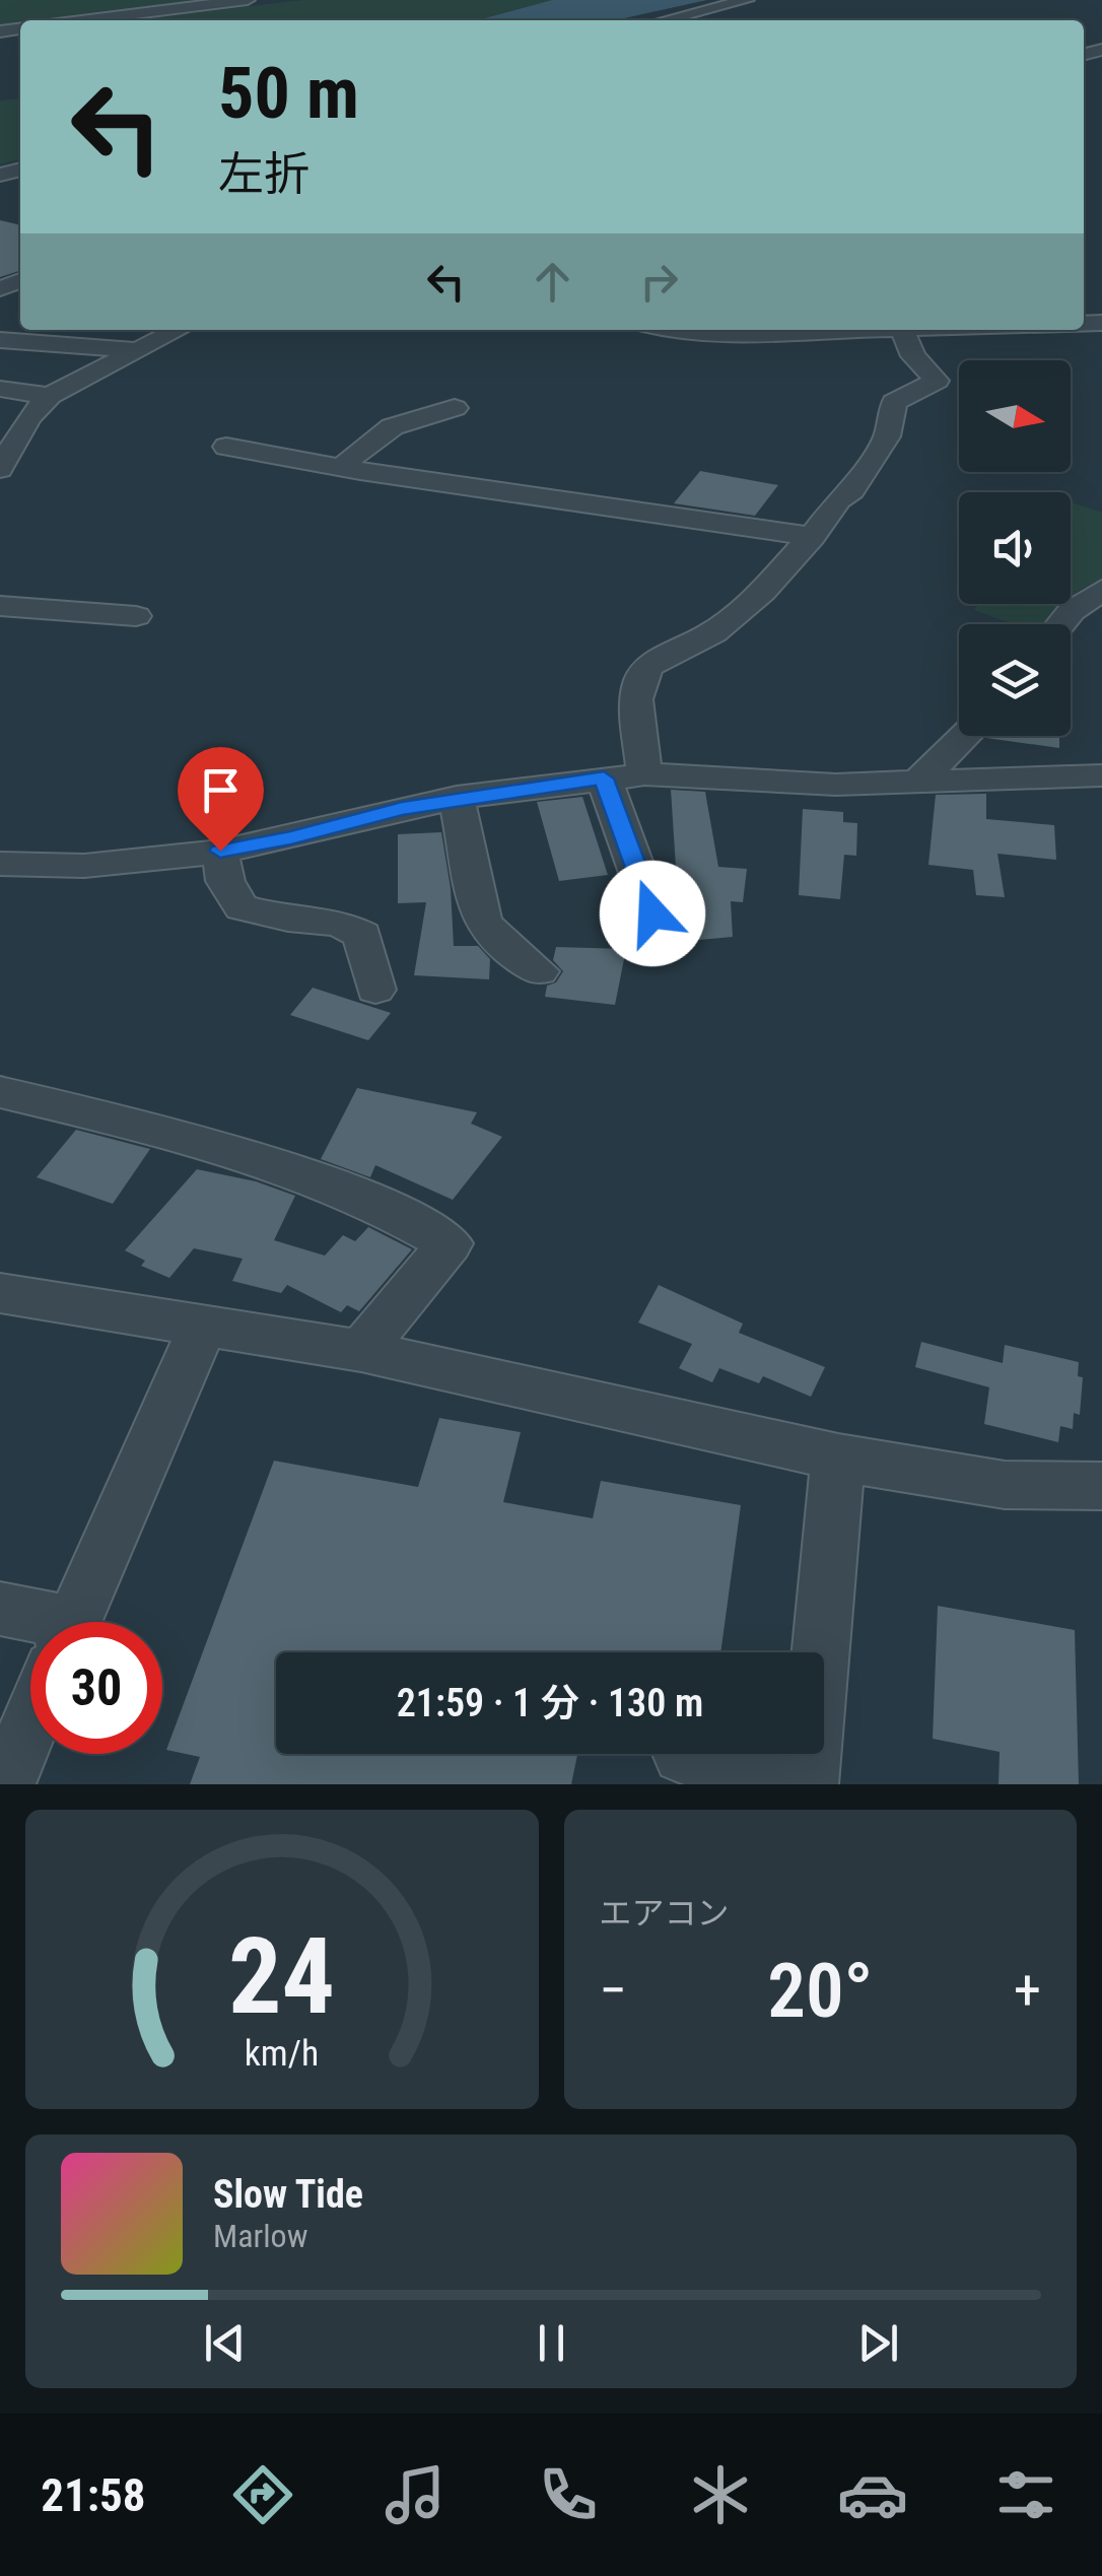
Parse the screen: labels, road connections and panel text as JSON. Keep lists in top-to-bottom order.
{
  "north": "right",
  "page": {
    "turn": ["50 m", "左折"],
    "limit": "30",
    "trip": "21:59 · 1 分 · 130 m",
    "tile": "エアコン",
    "heat": ["−", "20°", "+"],
    "song": ["Slow Tide", "Marlow"],
    "tabs": "21:58",
    "gauge": ["24", "km/h"]
  }
}
